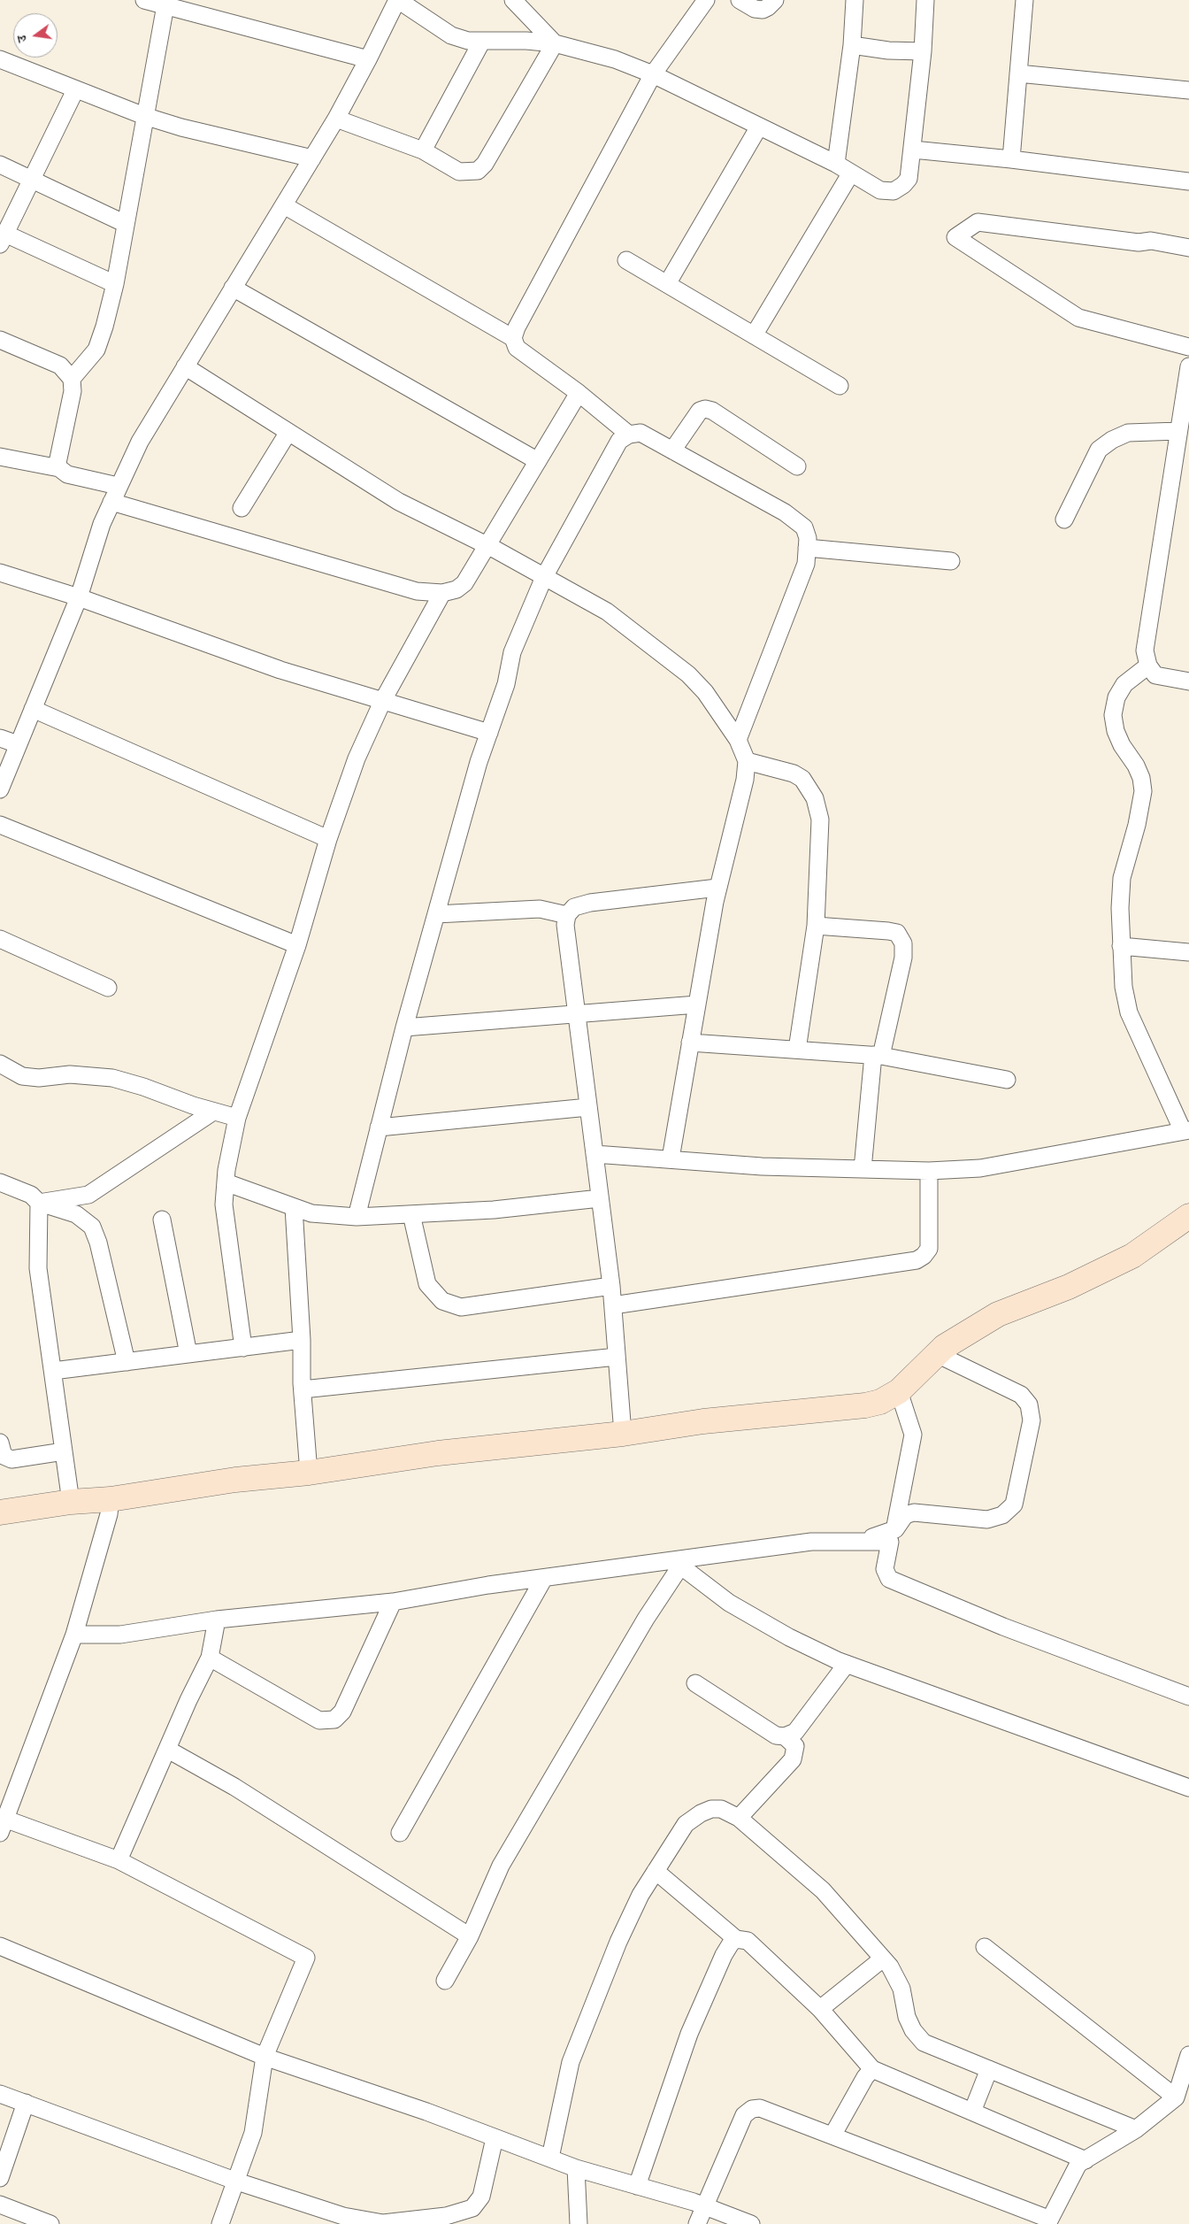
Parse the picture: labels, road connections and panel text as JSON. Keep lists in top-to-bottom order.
{
  "north": "left"
}
